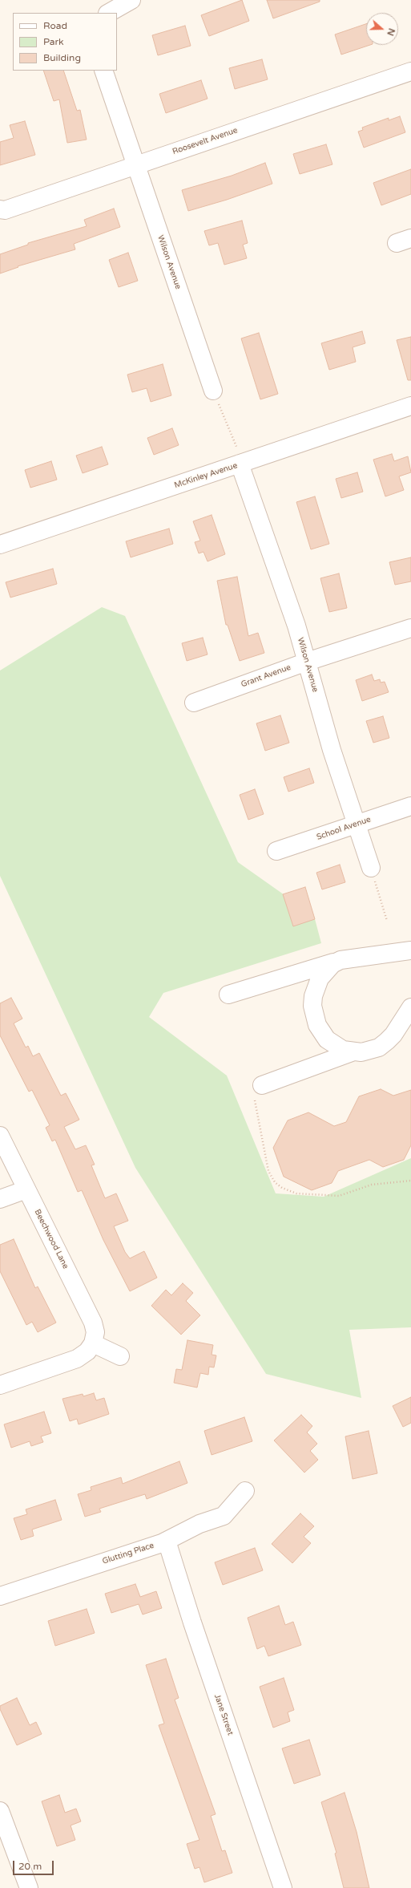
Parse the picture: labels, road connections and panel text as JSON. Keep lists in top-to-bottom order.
{
  "streets": {
    "street": [
      "Roosevelt Avenue",
      "Wilson Avenue",
      "McKinley Avenue",
      "Grant Avenue",
      "School Avenue",
      "Beechwood Lane",
      "Glutting Place",
      "Jane Street"
    ]
  },
  "crossings": [
    ["Roosevelt Avenue", "Wilson Avenue"],
    ["Wilson Avenue", "McKinley Avenue"],
    ["Wilson Avenue", "Grant Avenue"],
    ["Wilson Avenue", "School Avenue"],
    ["Glutting Place", "Jane Street"]
  ],
  "legend": ["Road", "Park", "Building"],
  "scale_bar": "20 m",
  "north": "right"
}
